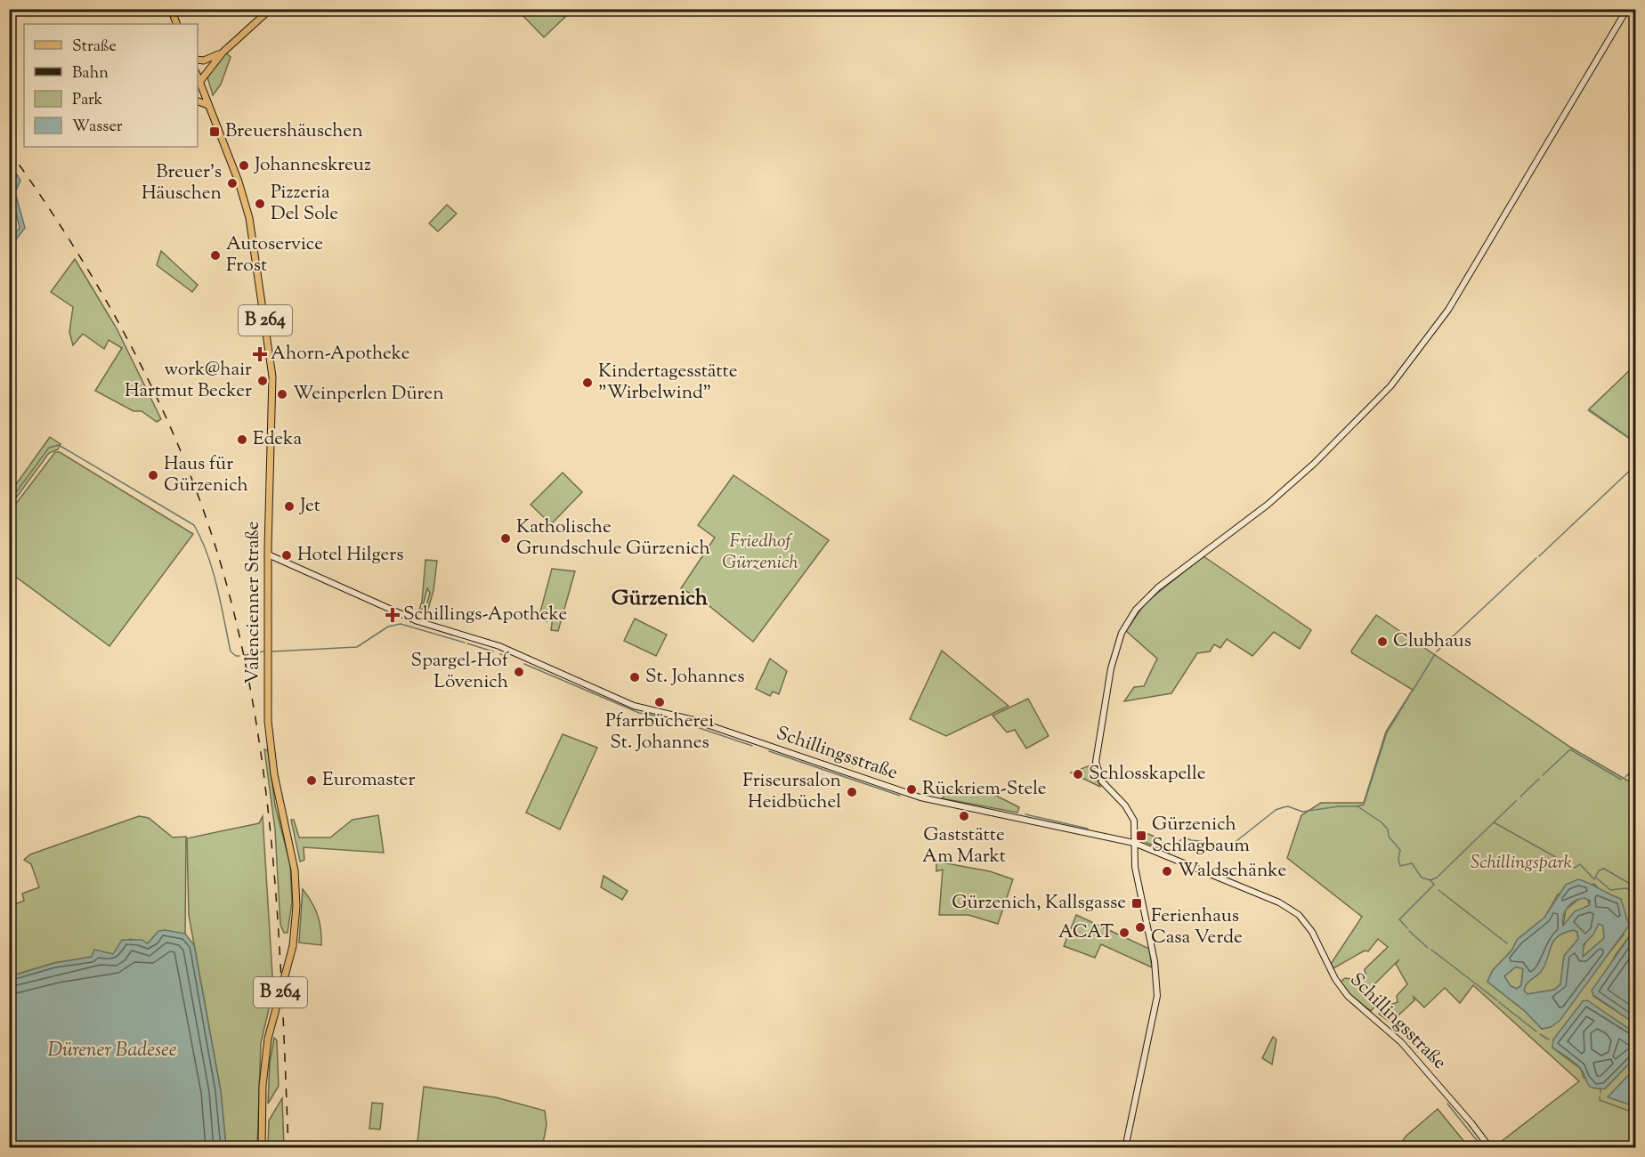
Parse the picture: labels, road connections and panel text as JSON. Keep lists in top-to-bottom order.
{
  "streets": {
    "main road": ["B 264", "Valencienner Straße", "Schillingsstraße"]
  },
  "crossings": [
    ["Valencienner Straße", "Schillingsstraße"]
  ],
  "districts": ["Gürzenich"],
  "water": ["Dürener Badesee"],
  "parks": ["Friedhof Gürzenich", "Schillingspark"],
  "places": {
    "transit": ["Breuershäuschen", "Gürzenich Schlagbaum", "Gürzenich, Kallsgasse"],
    "other": [
      "Johanneskreuz",
      "Breuer's Häuschen",
      "Pizzeria Del Sole",
      "Autoservice Frost",
      "work@hair Hartmut Becker",
      "Kindertagesstätte \"Wirbelwind\"",
      "Weinperlen Düren",
      "Edeka",
      "Haus für Gürzenich",
      "Jet",
      "Katholische Grundschule Gürzenich",
      "Hotel Hilgers",
      "Clubhaus",
      "Spargel-Hof Lövenich",
      "St. Johannes",
      "Pfarrbücherei St. Johannes",
      "Schlosskapelle",
      "Euromaster",
      "Rückriem-Stele",
      "Friseursalon Heidbüchel",
      "Gaststätte Am Markt",
      "Waldschänke",
      "Ferienhaus Casa Verde",
      "ACAT"
    ],
    "health": ["Ahorn-Apotheke", "Schillings-Apotheke"]
  },
  "legend": [
    "Straße",
    "Bahn",
    "Park",
    "Wasser"
  ]
}
